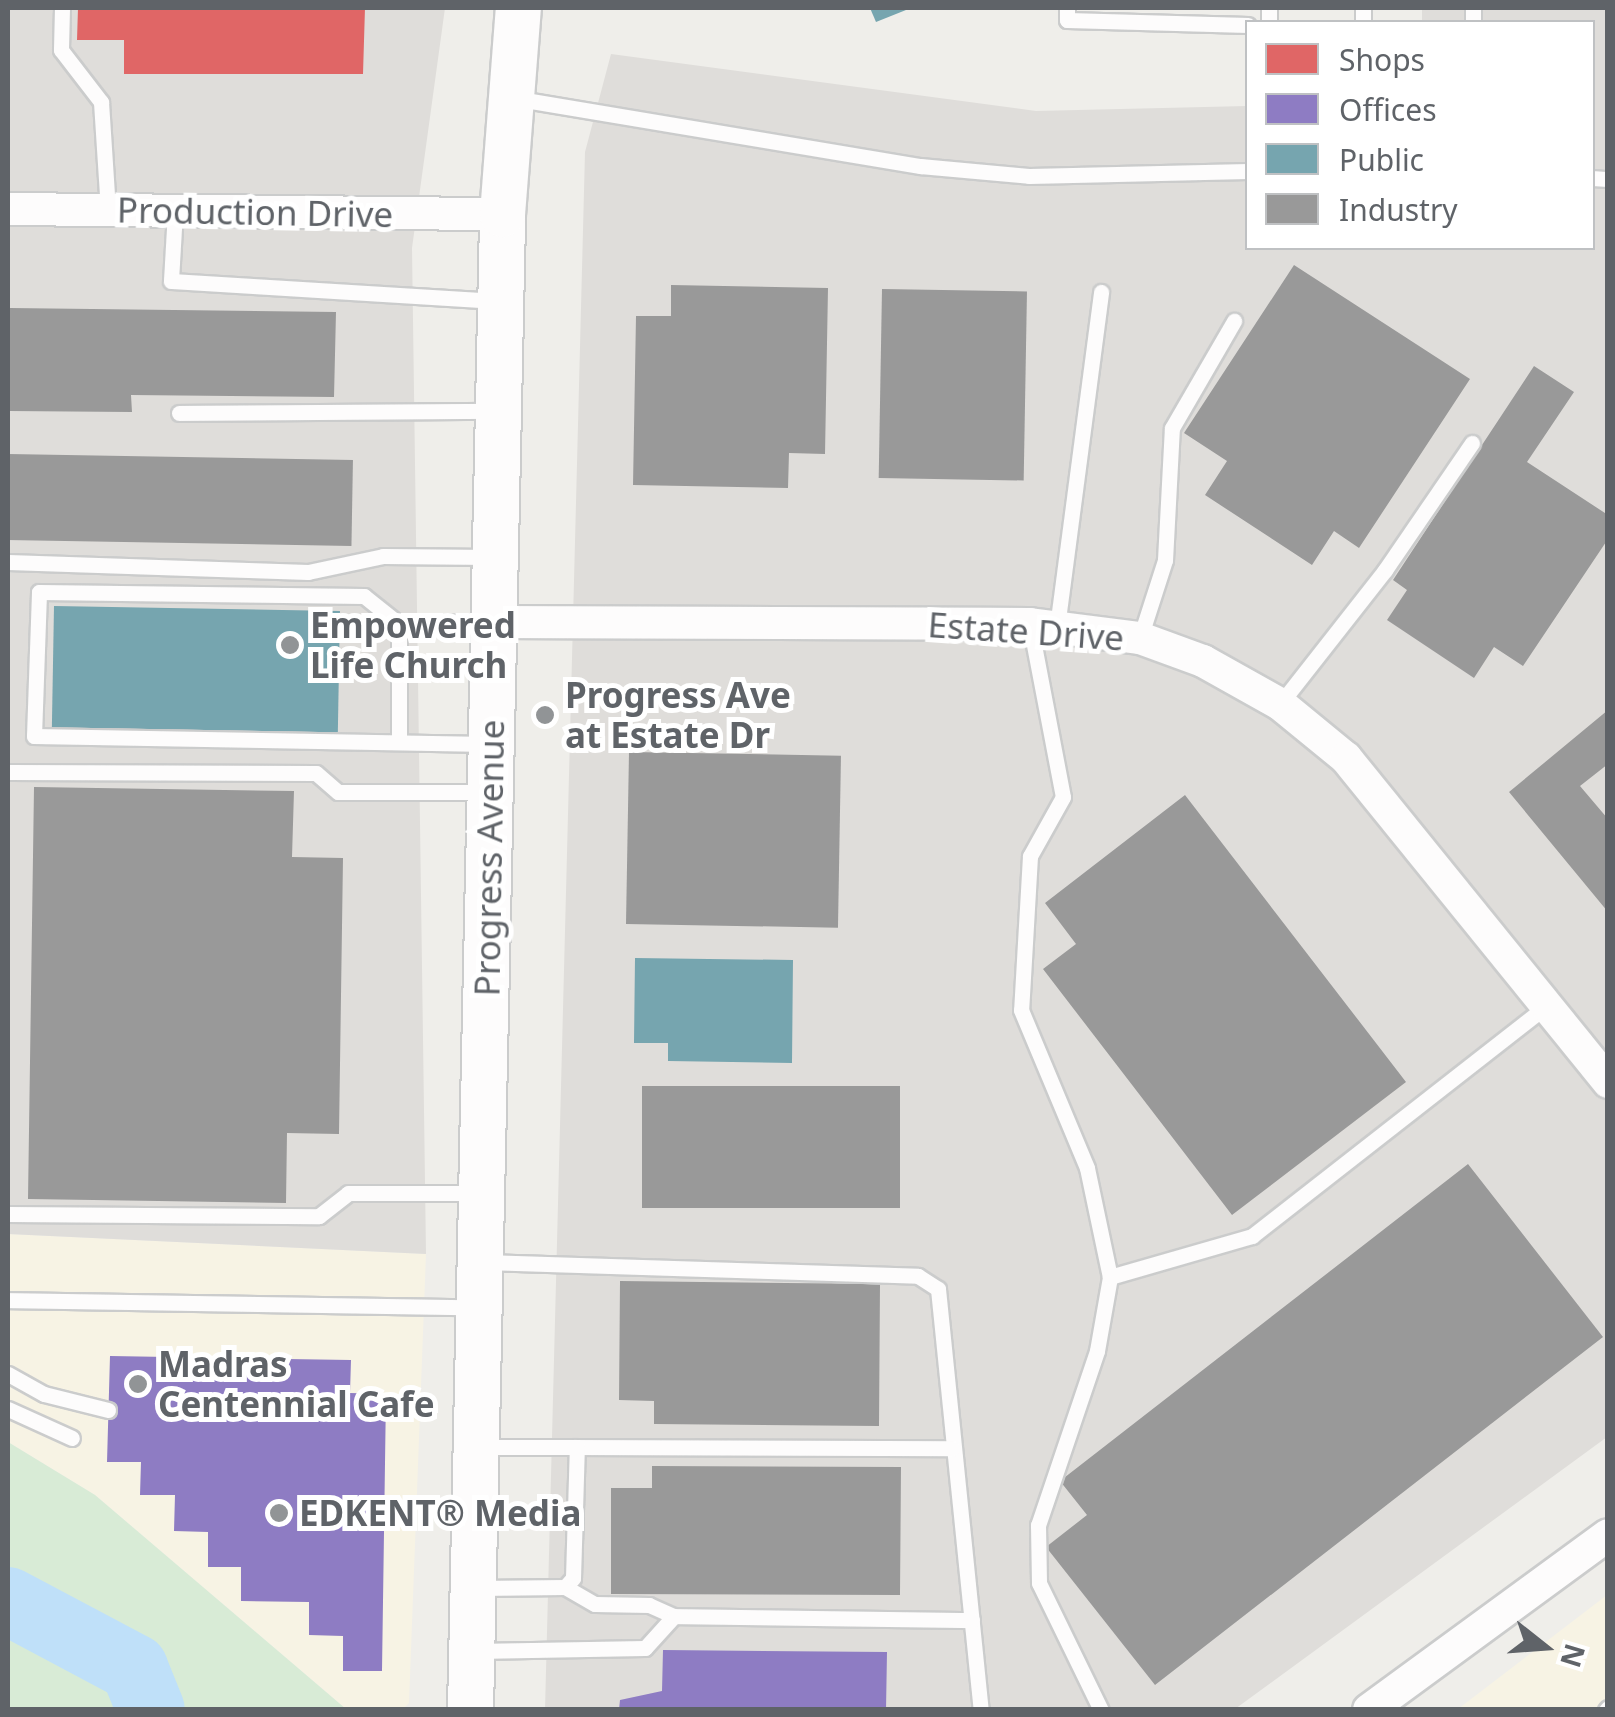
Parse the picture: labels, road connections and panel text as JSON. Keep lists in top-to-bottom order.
{
  "streets": {
    "main road": ["Progress Avenue"],
    "street": ["Production Drive", "Estate Drive"]
  },
  "crossings": [
    ["Production Drive", "Progress Avenue"],
    ["Estate Drive", "Progress Avenue"]
  ],
  "places": [
    "Empowered Life Church",
    "Progress Ave at Estate Dr",
    "Madras Centennial Cafe",
    "EDKENT® Media"
  ],
  "legend": [
    "Shops",
    "Offices",
    "Public",
    "Industry"
  ],
  "north": "right"
}
